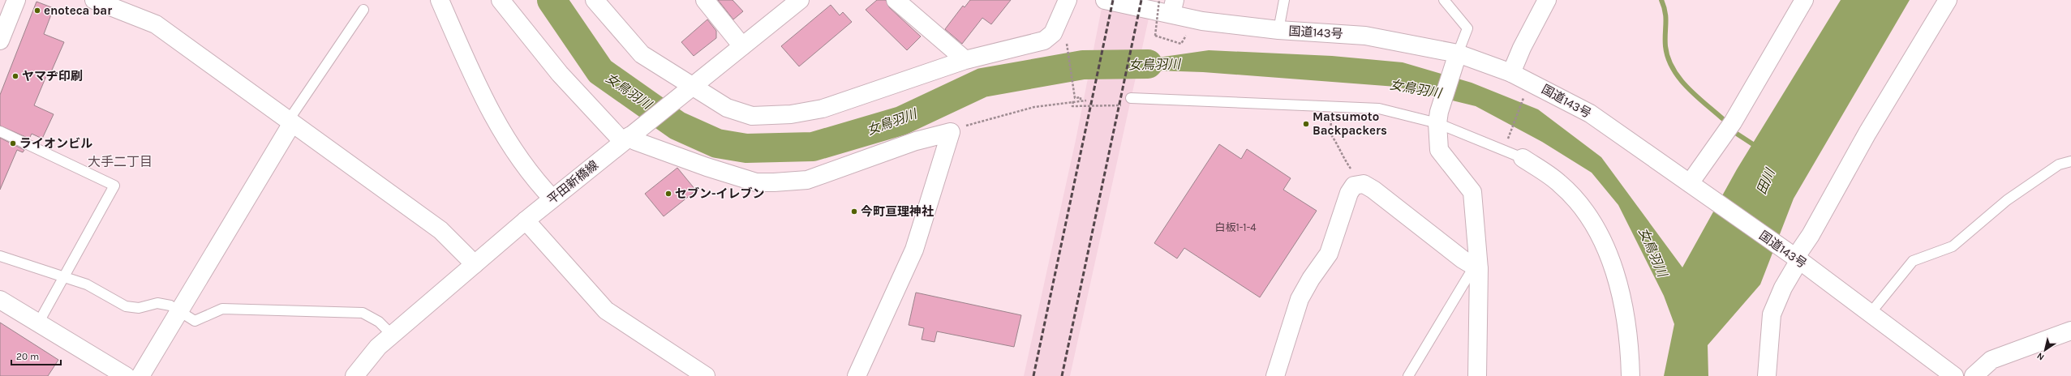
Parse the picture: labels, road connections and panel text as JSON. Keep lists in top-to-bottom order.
{
  "streets": {
    "main road": ["国道143号", "平田新橋線"]
  },
  "districts": ["大手二丁目"],
  "water": ["女鳥羽川", "田川"],
  "places": [
    "enoteca bar",
    "ヤマヂ印刷",
    "Matsumoto Backpackers",
    "ライオンビル",
    "セブン-イレブン",
    "今町亘理神社"
  ],
  "house_numbers": ["白板1-1-4"],
  "scale_bar": "20 m",
  "north": "bottom left"
}
